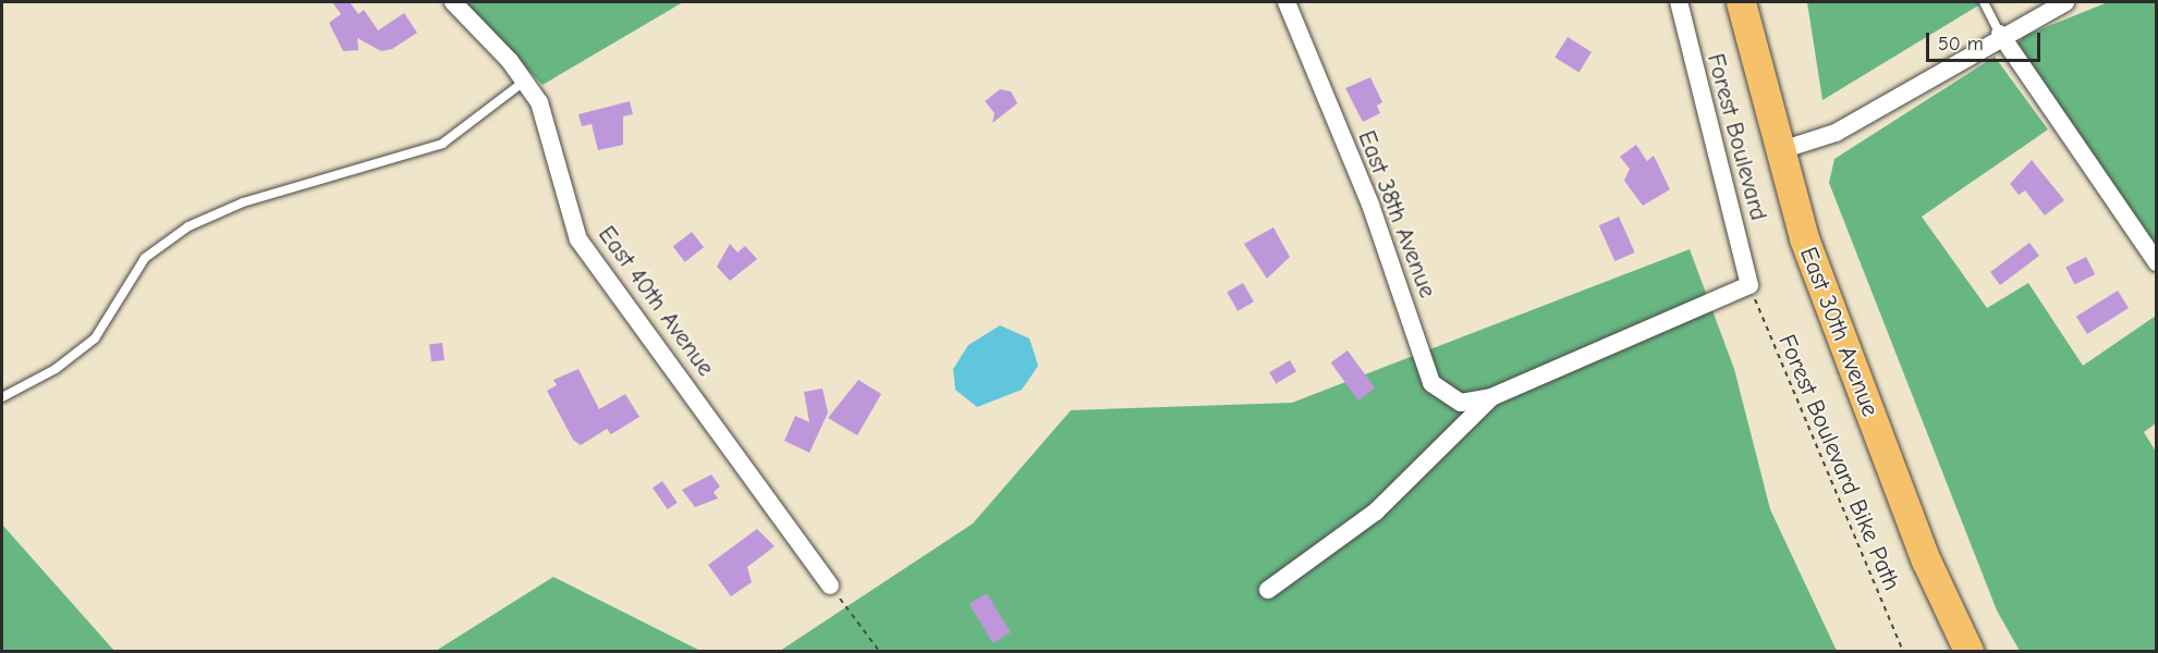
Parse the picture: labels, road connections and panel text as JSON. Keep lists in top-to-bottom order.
{
  "streets": {
    "main road": ["East 30th Avenue"],
    "street": ["Forest Boulevard", "East 38th Avenue", "East 40th Avenue"],
    "path": ["Forest Boulevard Bike Path"]
  },
  "crossings": [
    ["Forest Boulevard", "East 38th Avenue"],
    ["Forest Boulevard", "Forest Boulevard Bike Path"],
    ["East 38th Avenue", "Forest Boulevard Bike Path"]
  ],
  "scale_bar": "50 m"
}
